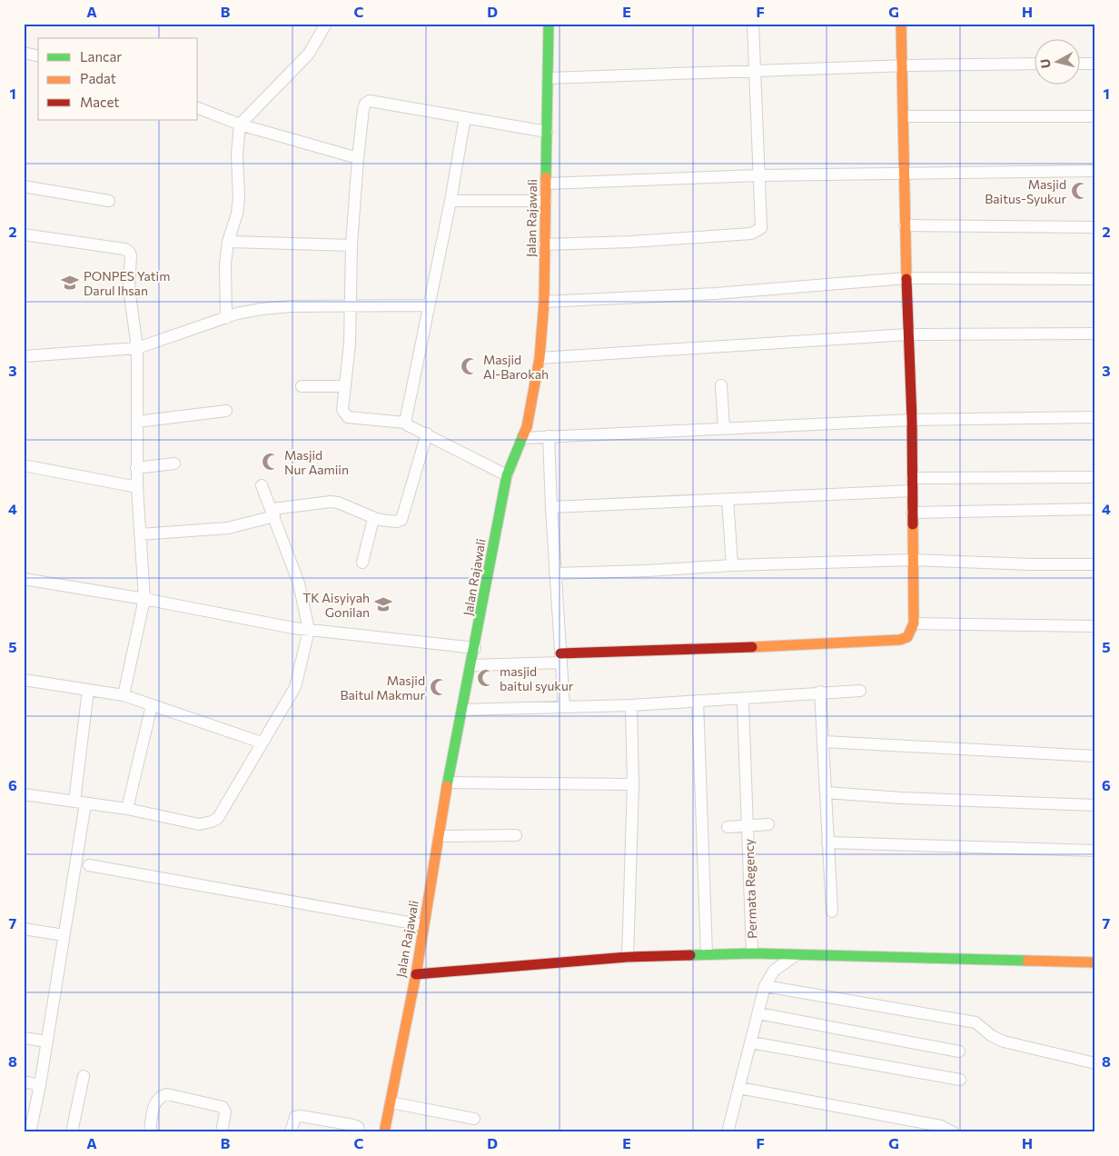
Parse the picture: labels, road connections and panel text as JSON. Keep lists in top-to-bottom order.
{
  "streets": {
    "street": ["Jalan Rajawali", "Permata Regency"]
  },
  "places": {
    "mosque": [
      "Masjid Baitus-Syukur",
      "Masjid Al-Barokah",
      "Masjid Nur Aamiin",
      "masjid baitul syukur",
      "Masjid Baitul Makmur"
    ],
    "school or university": ["PONPES Yatim Darul Ihsan", "TK Aisyiyah Gonilan"]
  },
  "legend": ["Lancar", "Padat", "Macet"],
  "north": "left",
  "grid": {
    "columns": [
      "A",
      "B",
      "C",
      "D",
      "E",
      "F",
      "G",
      "H"
    ],
    "rows": [
      "1",
      "2",
      "3",
      "4",
      "5",
      "6",
      "7",
      "8"
    ]
  }
}
